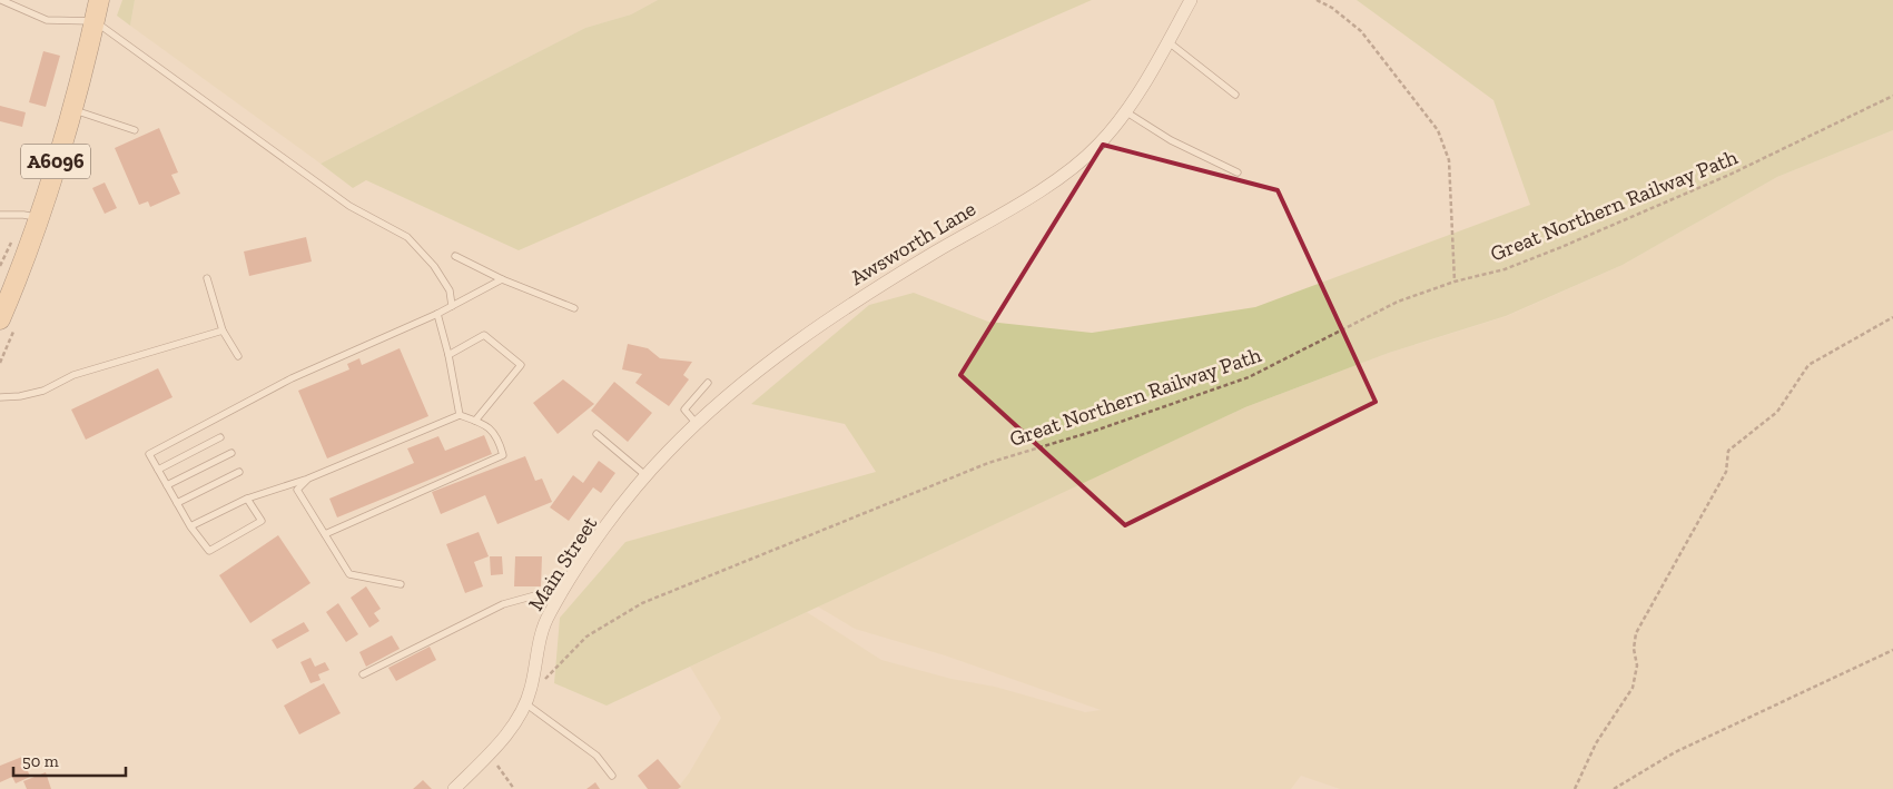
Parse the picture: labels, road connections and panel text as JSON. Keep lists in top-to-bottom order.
{
  "streets": {
    "main road": ["A6096"],
    "street": ["Awsworth Lane", "Main Street"],
    "path": ["Great Northern Railway Path"]
  },
  "crossings": [
    ["Awsworth Lane", "Main Street"]
  ],
  "scale_bar": "50 m"
}
